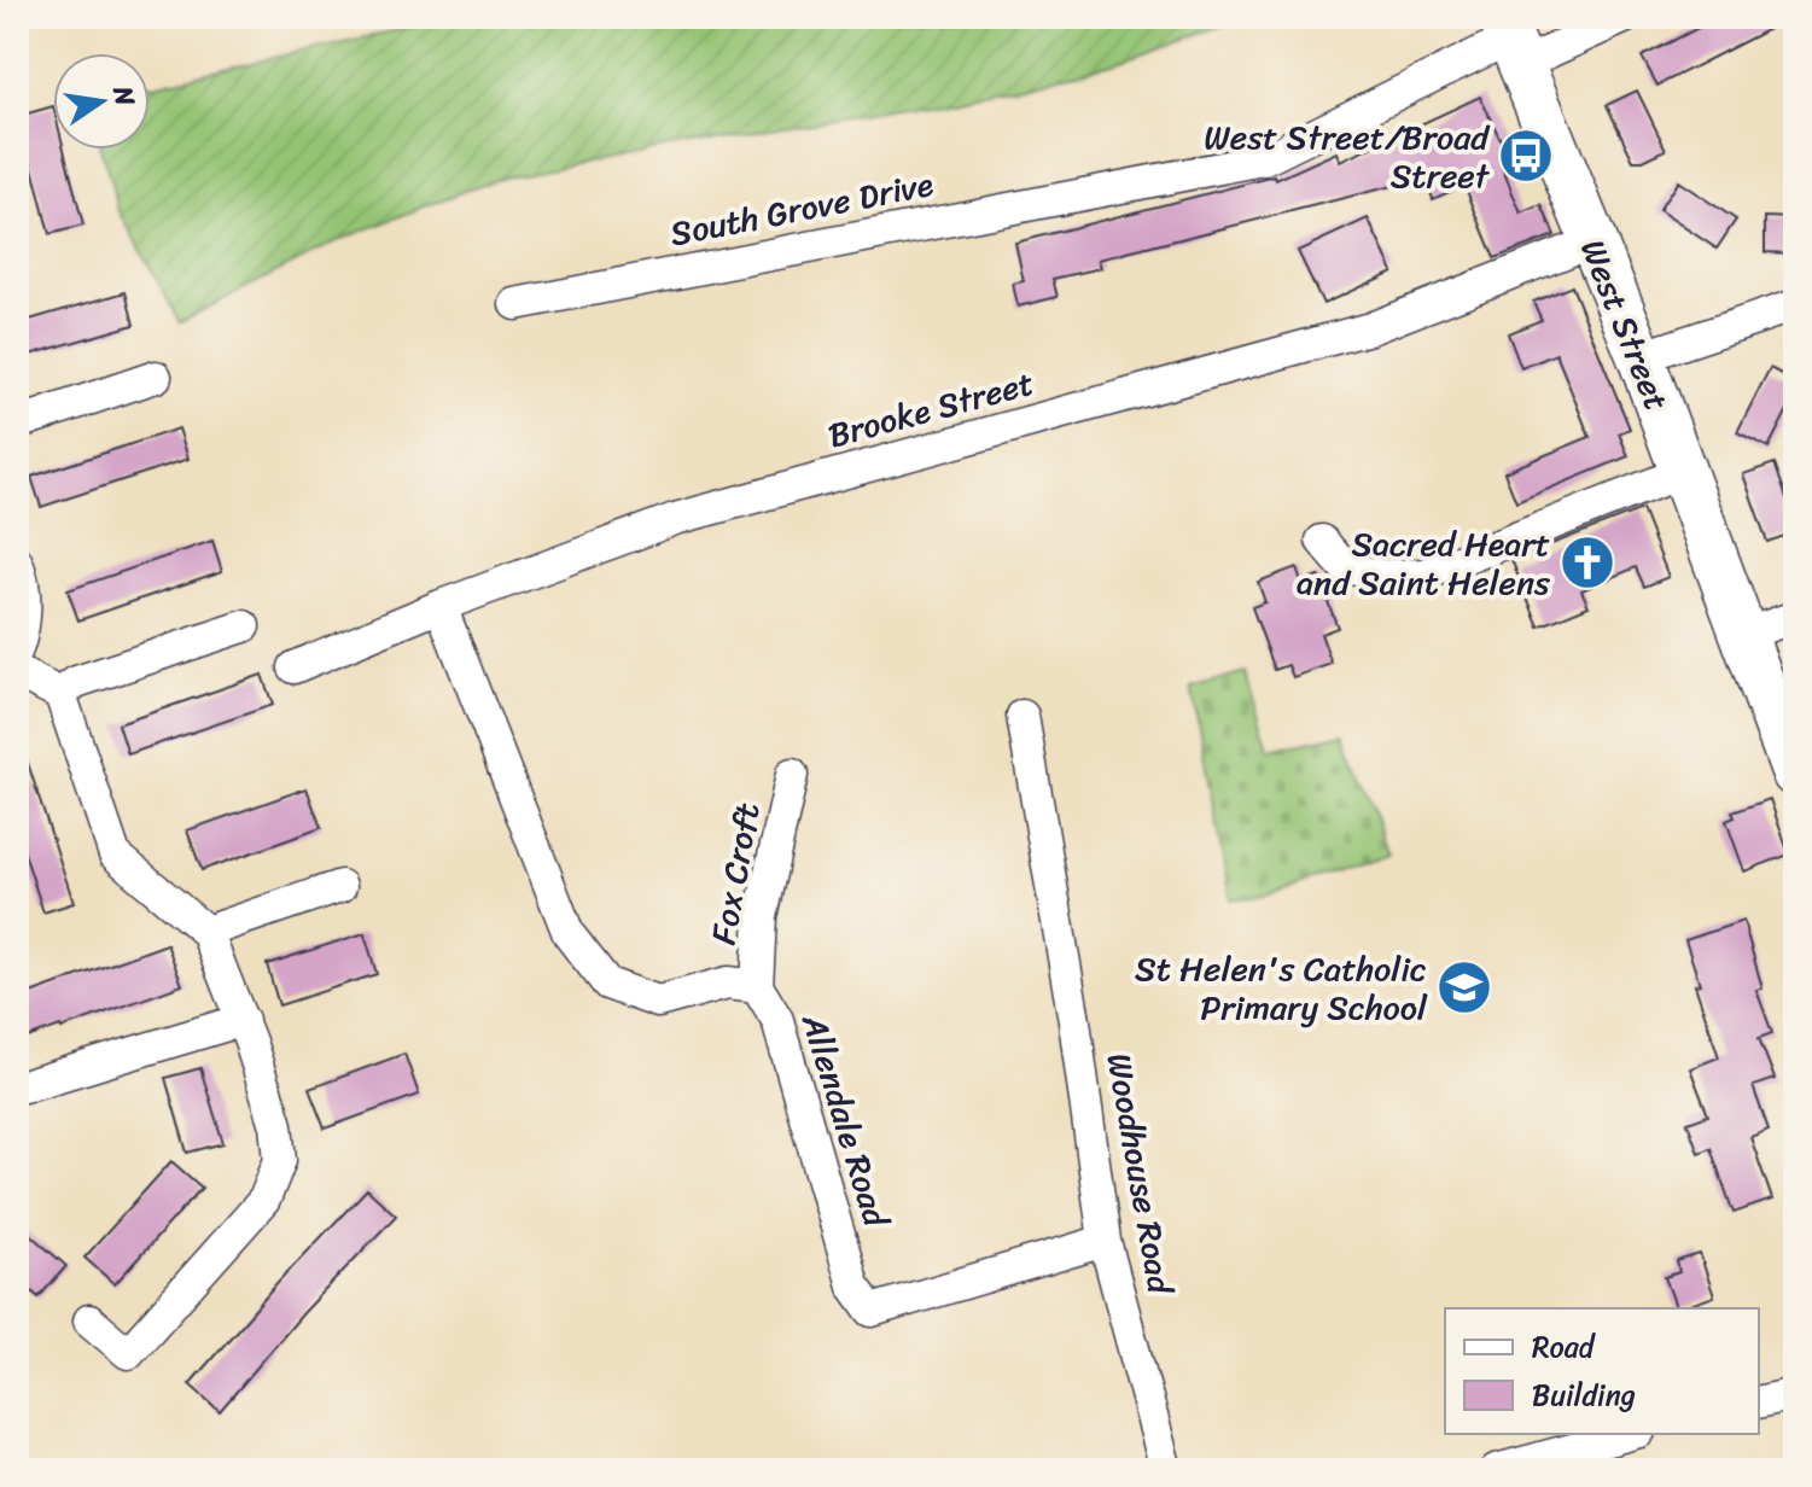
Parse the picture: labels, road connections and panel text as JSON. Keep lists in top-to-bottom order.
{
  "streets": {
    "main road": ["West Street"],
    "street": [
      "South Grove Drive",
      "Brooke Street",
      "Fox Croft",
      "Allendale Road",
      "Woodhouse Road"
    ]
  },
  "crossings": [
    ["South Grove Drive", "West Street"],
    ["West Street", "Brooke Street"],
    ["Brooke Street", "Allendale Road"],
    ["Fox Croft", "Allendale Road"],
    ["Allendale Road", "Woodhouse Road"]
  ],
  "places": {
    "bus stop": ["West Street/Broad Street"],
    "church": ["Sacred Heart and Saint Helens"],
    "school or university": ["St Helen's Catholic Primary School"]
  },
  "legend": ["Road", "Building"],
  "north": "right"
}
